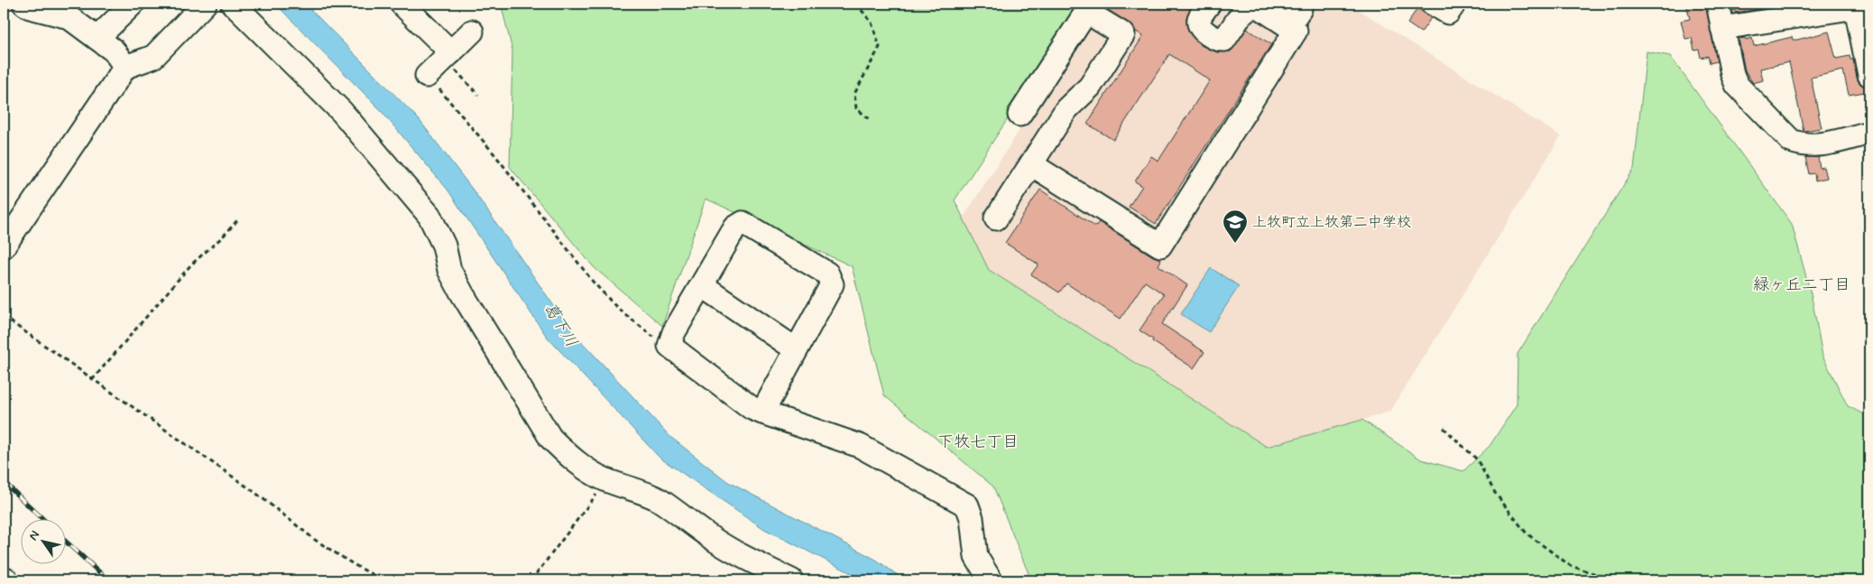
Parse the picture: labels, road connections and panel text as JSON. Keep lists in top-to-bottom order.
{
  "districts": ["緑ヶ丘二丁目", "下牧七丁目"],
  "water": ["葛下川"],
  "places": {
    "school or university": ["上牧町立上牧第二中学校"]
  },
  "north": "top left"
}
